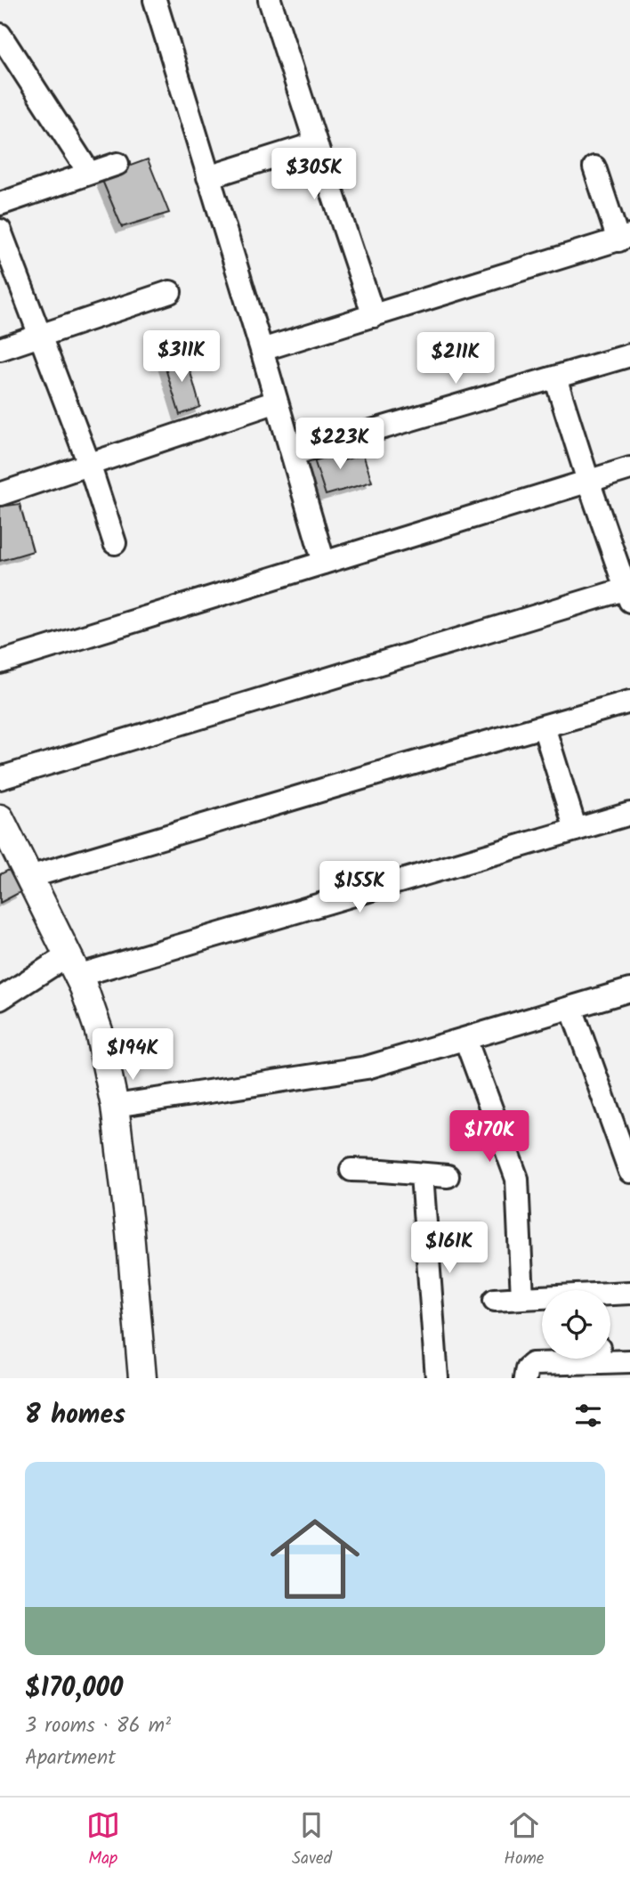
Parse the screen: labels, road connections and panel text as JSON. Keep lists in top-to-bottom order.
{
  "page": {
    "price": [
      "$305K",
      "$311K",
      "$211K",
      "$223K",
      "$155K",
      "$194K",
      "$170K",
      "$161K"
    ],
    "heading": "8 homes",
    "list": [
      {
        "name": "$170,000",
        "note": "3 rooms · 86 m² · Apartment"
      }
    ],
    "tabs": ["Map", "Saved", "Home"]
  }
}
